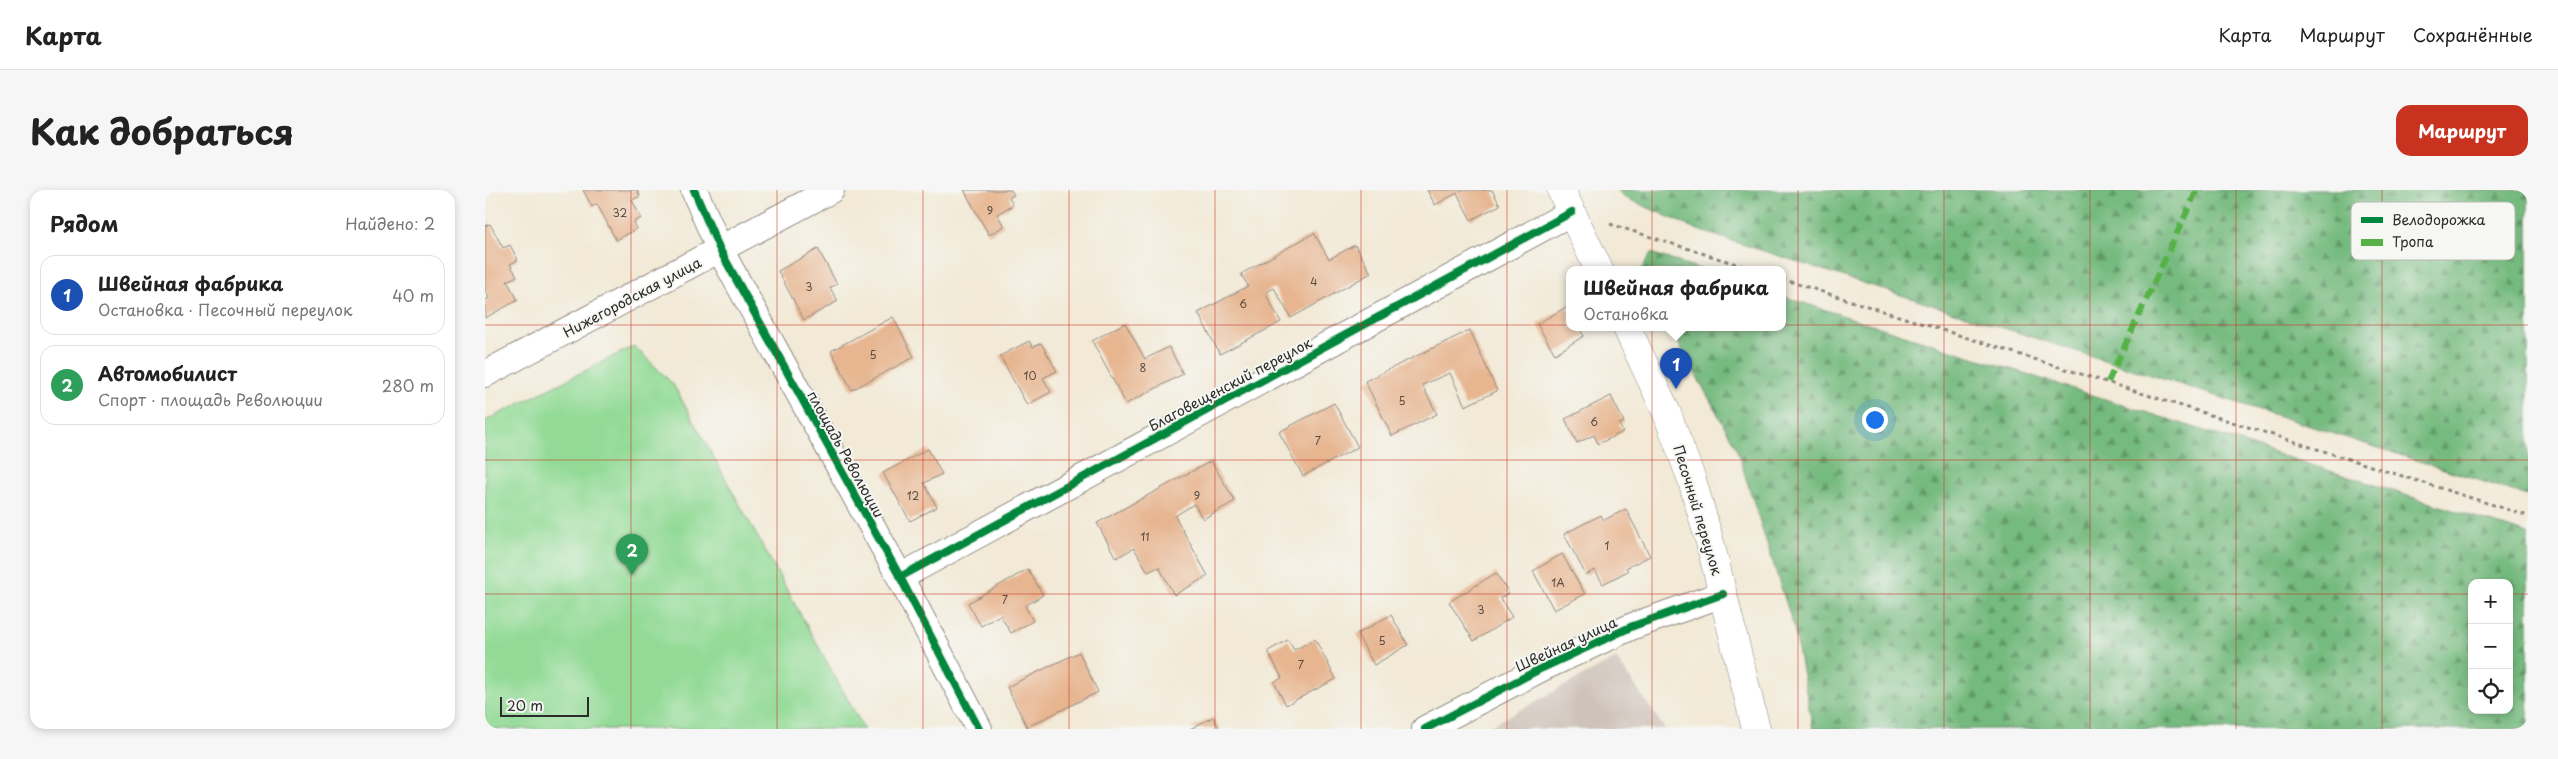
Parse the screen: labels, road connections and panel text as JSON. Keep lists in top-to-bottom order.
{
  "streets": {
    "main road": ["Песочный переулок"],
    "street": [
      "Нижегородская улица",
      "Благовещенский переулок",
      "площадь Революции",
      "Швейная улица"
    ]
  },
  "crossings": [
    ["Нижегородская улица", "площадь Революции"],
    ["Благовещенский переулок", "площадь Революции"],
    ["Песочный переулок", "Швейная улица"]
  ],
  "house_numbers": [
    "9",
    "32",
    "4",
    "3",
    "6",
    "5",
    "8",
    "10",
    "5",
    "6",
    "7",
    "12",
    "9",
    "11",
    "1",
    "1А",
    "7",
    "3",
    "5",
    "7"
  ],
  "legend": ["Велодорожка", "Тропа"],
  "scale_bar": "20 m",
  "page": {
    "header": "Карта",
    "nav": ["Карта", "Маршрут", "Сохранённые"],
    "title": "Как добраться",
    "buttons": "Маршрут",
    "heading": ["Рядом", "Найдено: 2"],
    "list": [
      {
        "mark": "1",
        "name": "Швейная фабрика",
        "note": "Остановка · Песочный переулок",
        "value": "40 m"
      },
      {
        "mark": "2",
        "name": "Автомобилист",
        "note": "Спорт · площадь Революции",
        "value": "280 m"
      }
    ],
    "popup": ["Швейная фабрика", "Остановка"],
    "pins": ["1", "2"],
    "map_buttons": ["+", "−"],
    "scale": "20 m"
  }
}
